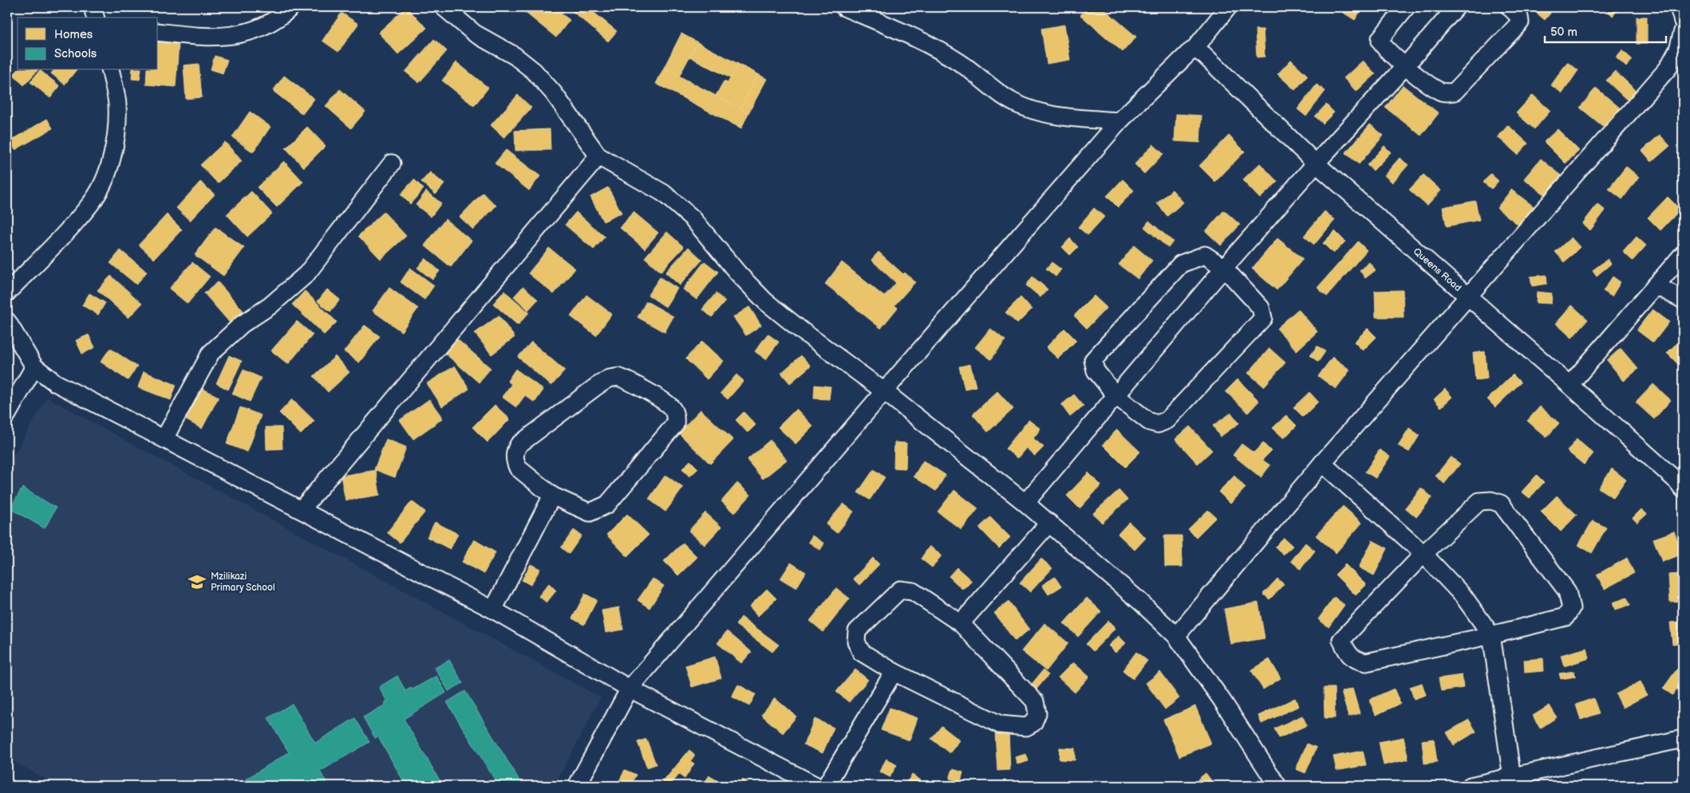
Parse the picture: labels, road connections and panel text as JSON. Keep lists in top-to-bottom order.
{
  "streets": {
    "street": ["Queens Road"]
  },
  "places": {
    "school or university": ["Mzilikazi Primary School"]
  },
  "legend": ["Homes", "Schools"],
  "scale_bar": "50 m"
}
